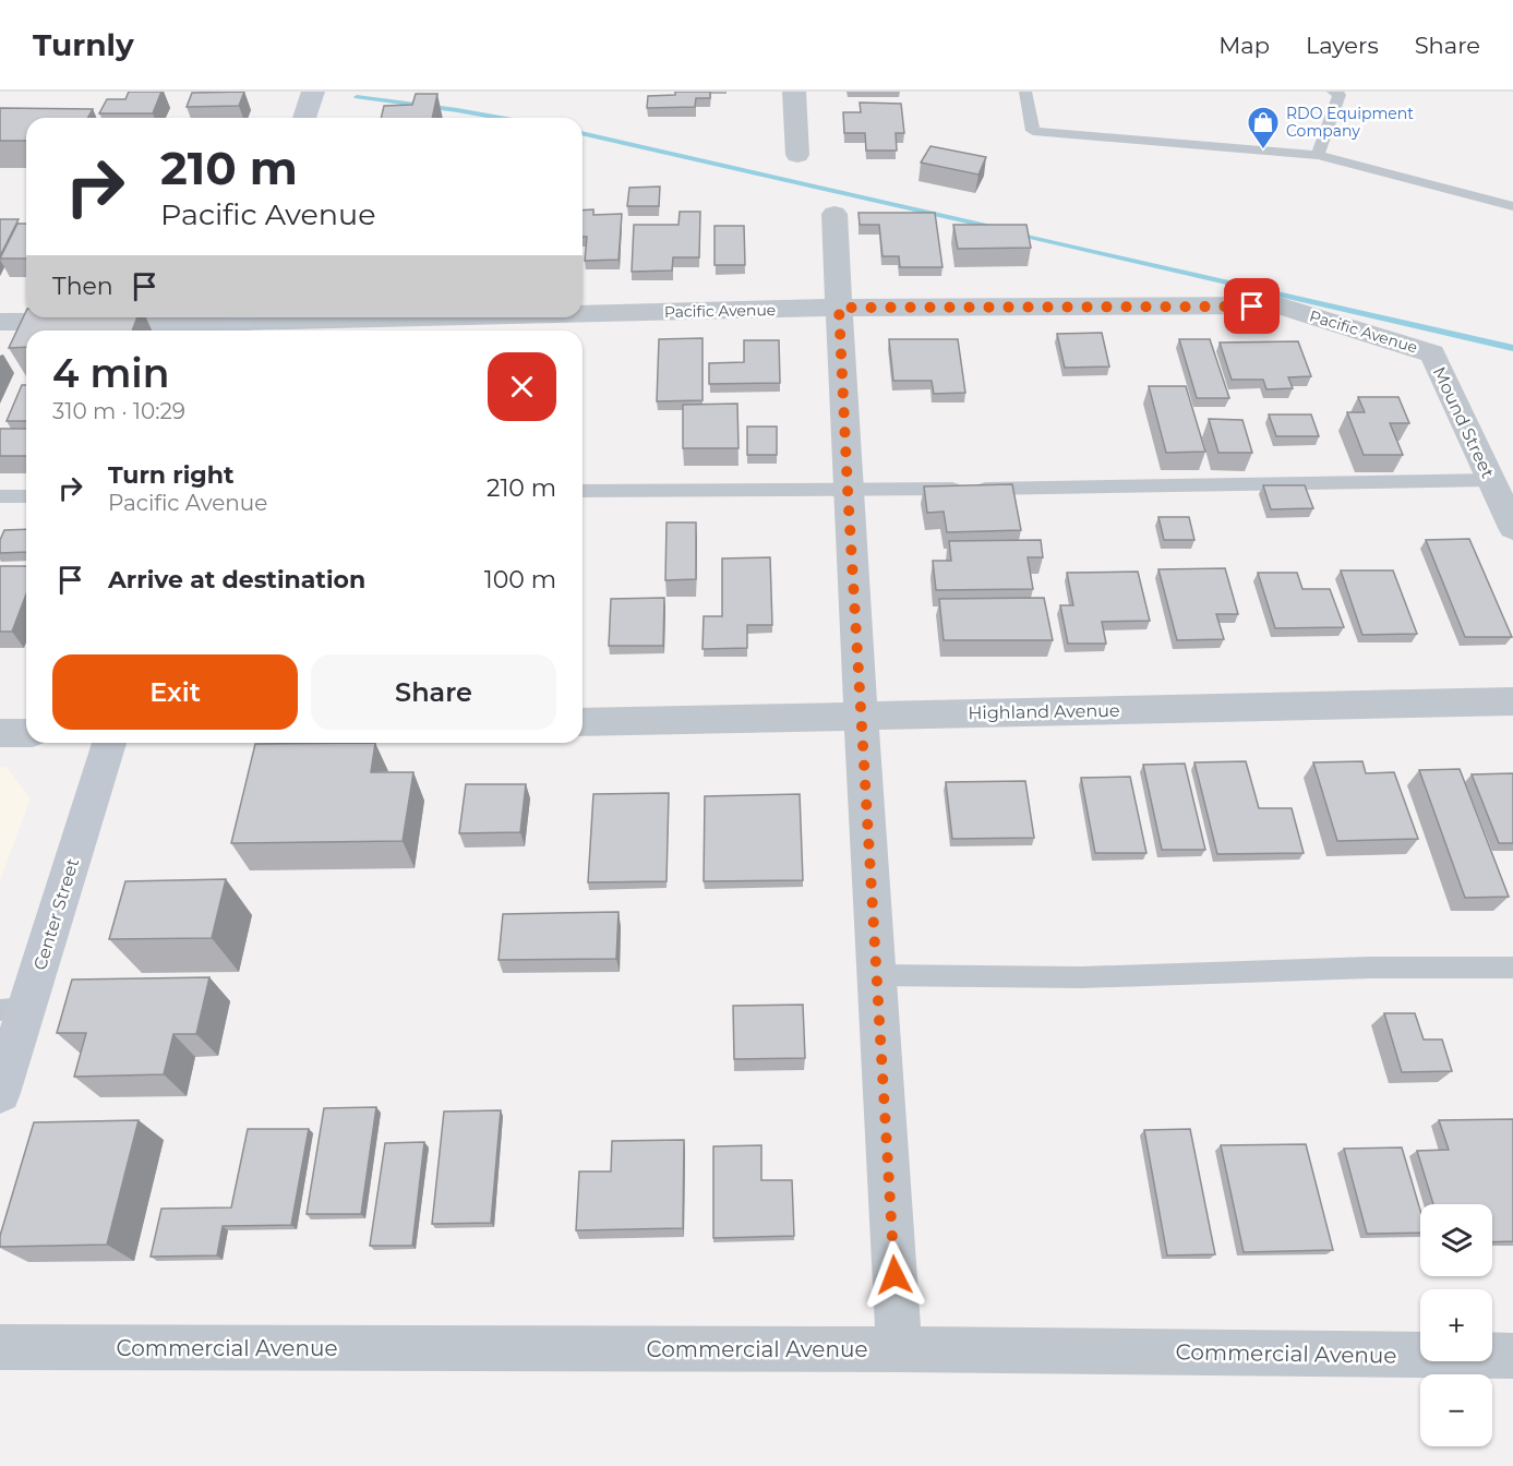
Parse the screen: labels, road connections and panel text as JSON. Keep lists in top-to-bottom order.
{
  "streets": {
    "main road": ["Center Street"],
    "street": [
      "Pacific Avenue",
      "Mound Street",
      "Highland Avenue",
      "Commercial Avenue"
    ]
  },
  "crossings": [
    ["Pacific Avenue", "Mound Street"]
  ],
  "places": {
    "shop": ["RDO Equipment Company"]
  },
  "page": {
    "header": "Turnly",
    "nav": ["Map", "Layers", "Share"],
    "turn": ["210 m", "Pacific Avenue"],
    "then": "Then",
    "heading": ["4 min", "310 m · 10:29"],
    "list": [
      {
        "name": "Turn right",
        "note": "Pacific Avenue",
        "value": "210 m"
      },
      {
        "name": "Arrive at destination",
        "value": "100 m"
      }
    ],
    "buttons": ["Exit", "Share"],
    "map_buttons": ["+", "−"]
  }
}
